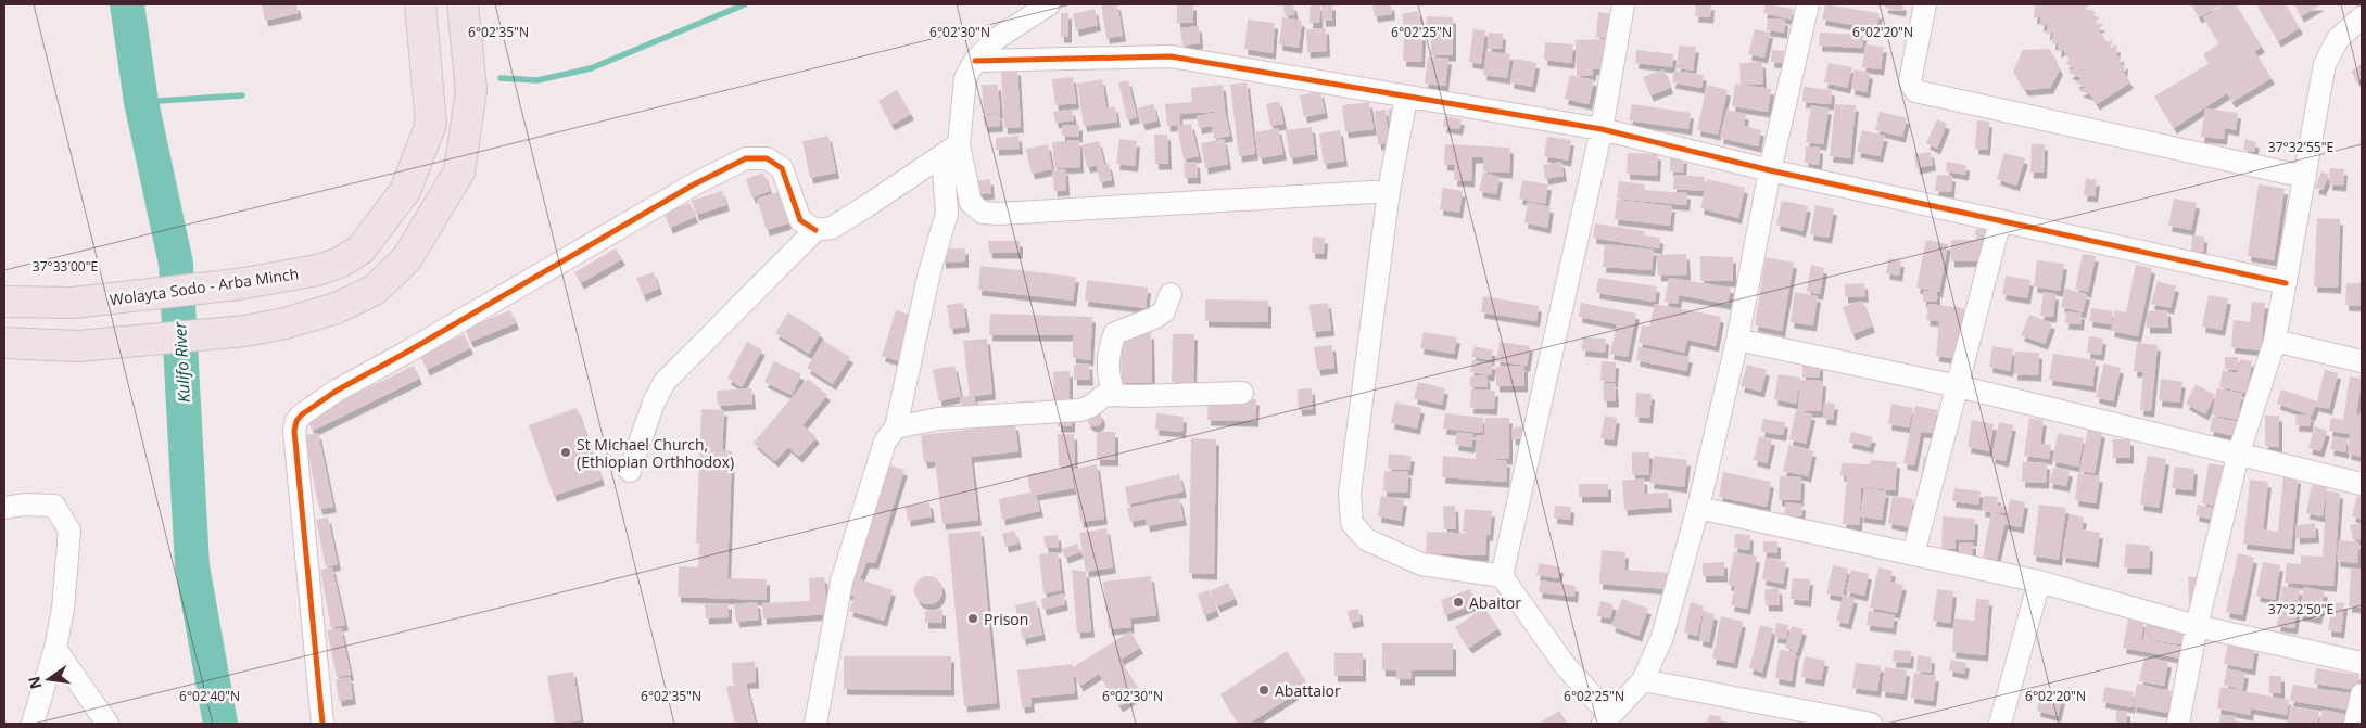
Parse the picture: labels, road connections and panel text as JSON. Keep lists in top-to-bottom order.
{
  "streets": {
    "highway": ["Wolayta Sodo - Arba Minch"]
  },
  "water": ["Kulifo River"],
  "places": [
    "St Michael Church, (Ethiopian Orthhodox)",
    "Abaitor",
    "Prison",
    "Abattaior"
  ],
  "north": "left",
  "coordinates": [
    "6°02'35\"N",
    "6°02'30\"N",
    "6°02'25\"N",
    "6°02'20\"N",
    "37°32'55\"E",
    "37°33'00\"E",
    "37°32'50\"E",
    "6°02'40\"N"
  ]
}
